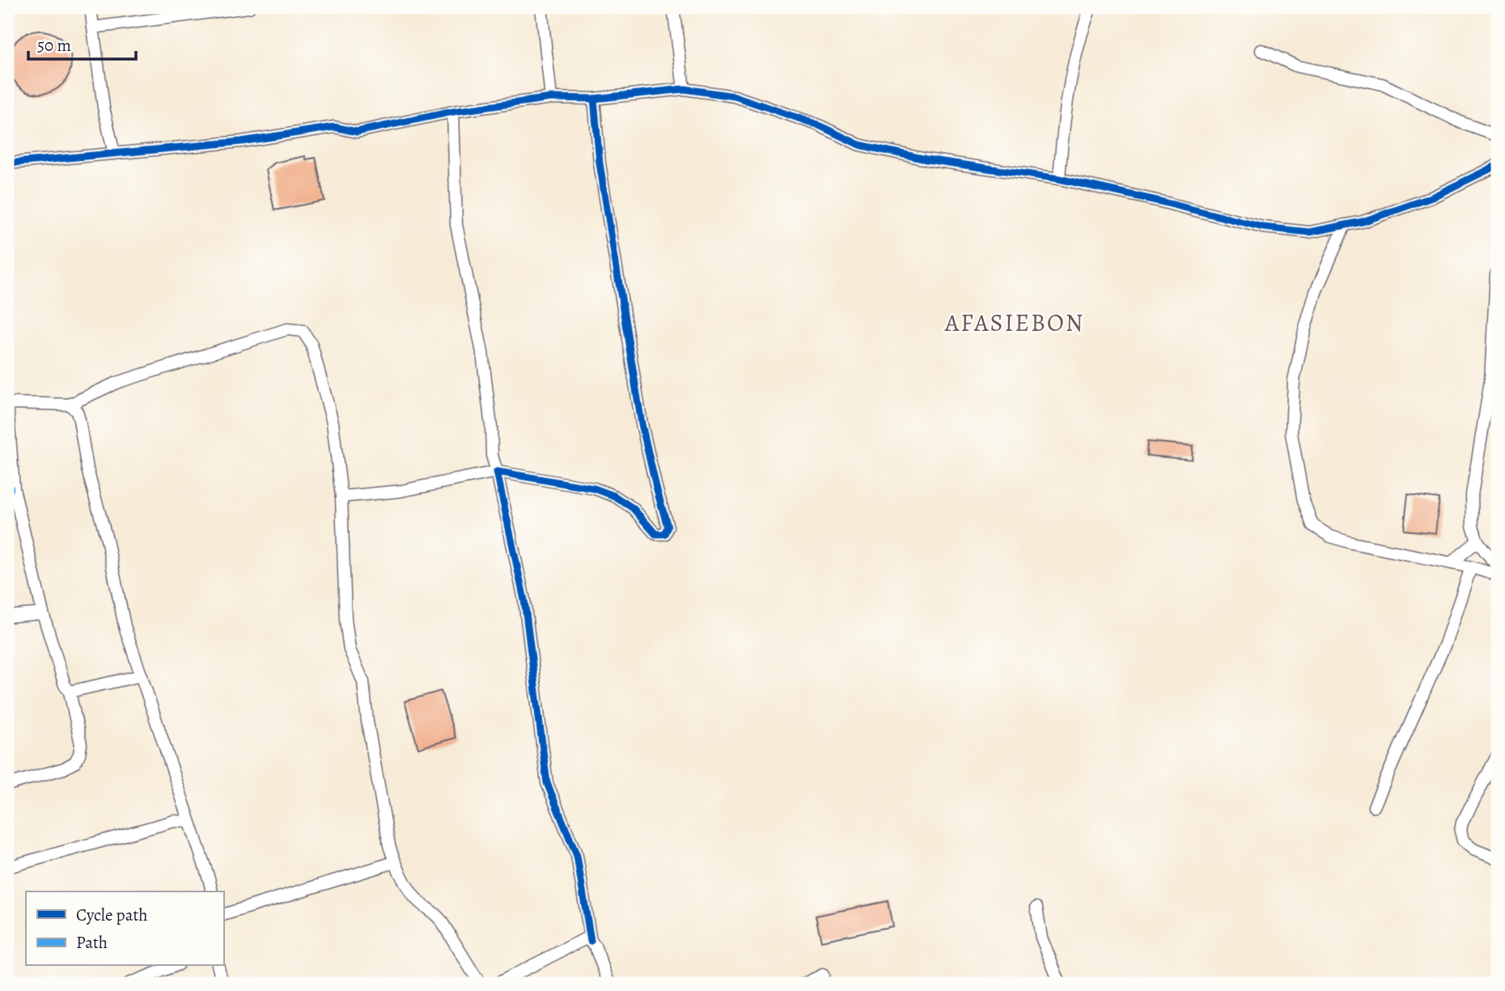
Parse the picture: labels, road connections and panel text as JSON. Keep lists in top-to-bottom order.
{
  "districts": ["AFASIEBON"],
  "legend": ["Cycle path", "Path"],
  "scale_bar": "50 m"
}
